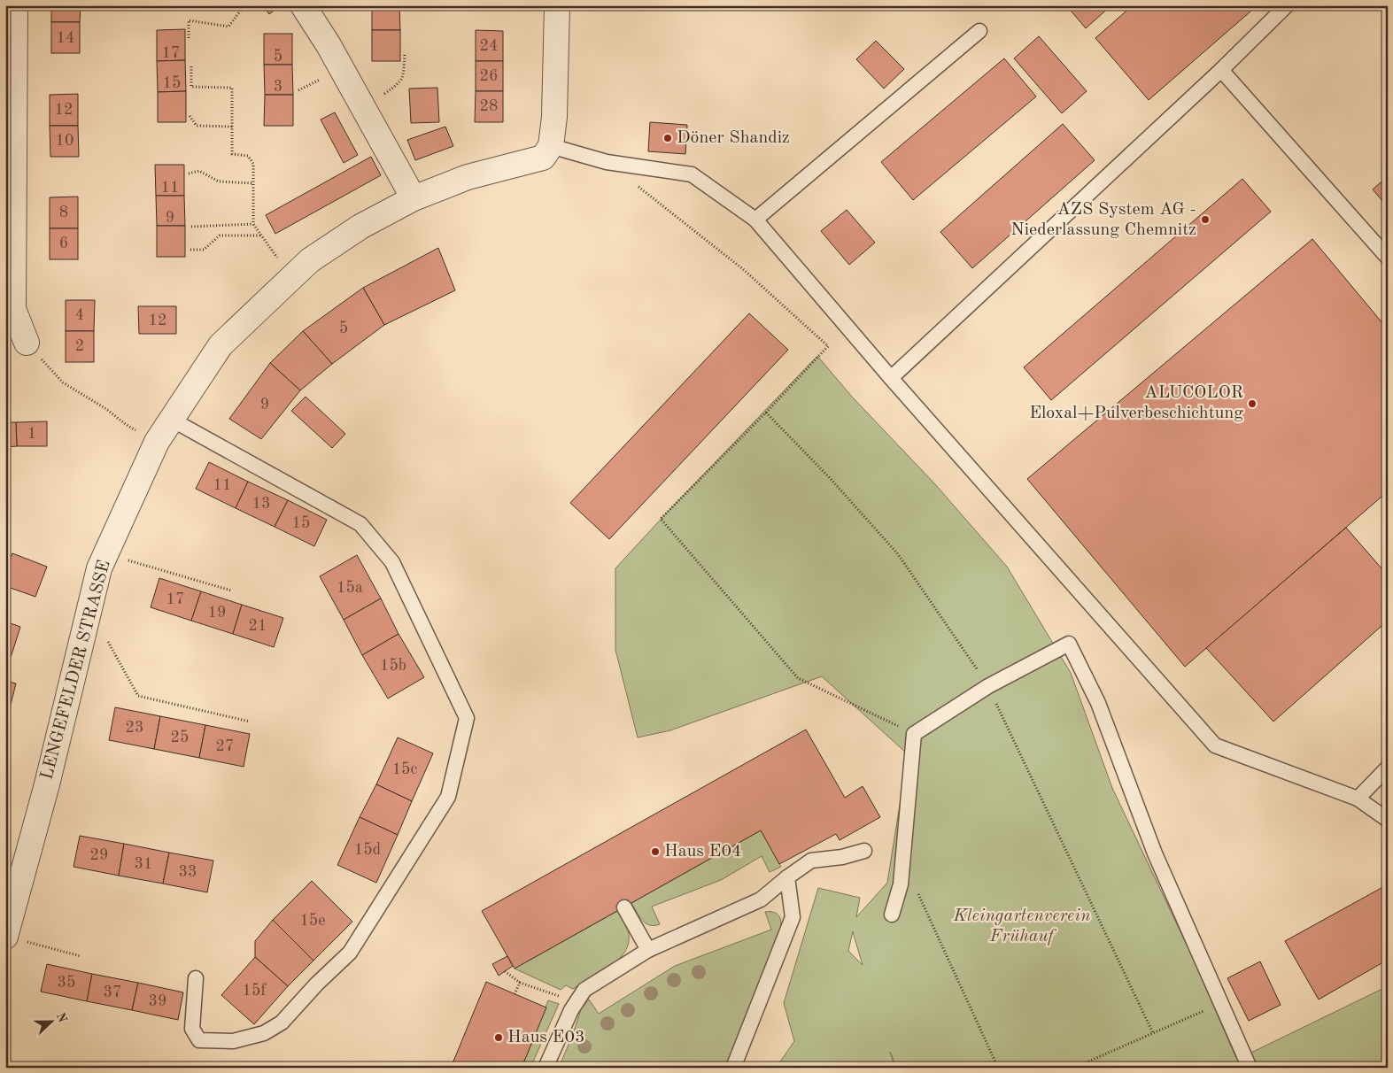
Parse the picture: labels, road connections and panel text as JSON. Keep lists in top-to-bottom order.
{
  "streets": {
    "street": ["LENGEFELDER STRASSE"]
  },
  "parks": ["Kleingartenverein Frühauf"],
  "places": [
    "Döner Shandiz",
    "AZS System AG - Niederlassung Chemnitz",
    "ALUCOLOR Eloxal+Pulverbeschichtung",
    "Haus E04",
    "Haus E03"
  ],
  "house_numbers": [
    "14",
    "24",
    "17",
    "5",
    "26",
    "15",
    "3",
    "28",
    "12",
    "10",
    "11",
    "8",
    "9",
    "6",
    "4",
    "12",
    "5",
    "2",
    "9",
    "1",
    "11",
    "13",
    "15",
    "15a",
    "17",
    "19",
    "21",
    "15b",
    "23",
    "25",
    "27",
    "15c",
    "15d",
    "29",
    "31",
    "33",
    "15e",
    "35",
    "15f",
    "37",
    "39"
  ],
  "north": "right"
}
